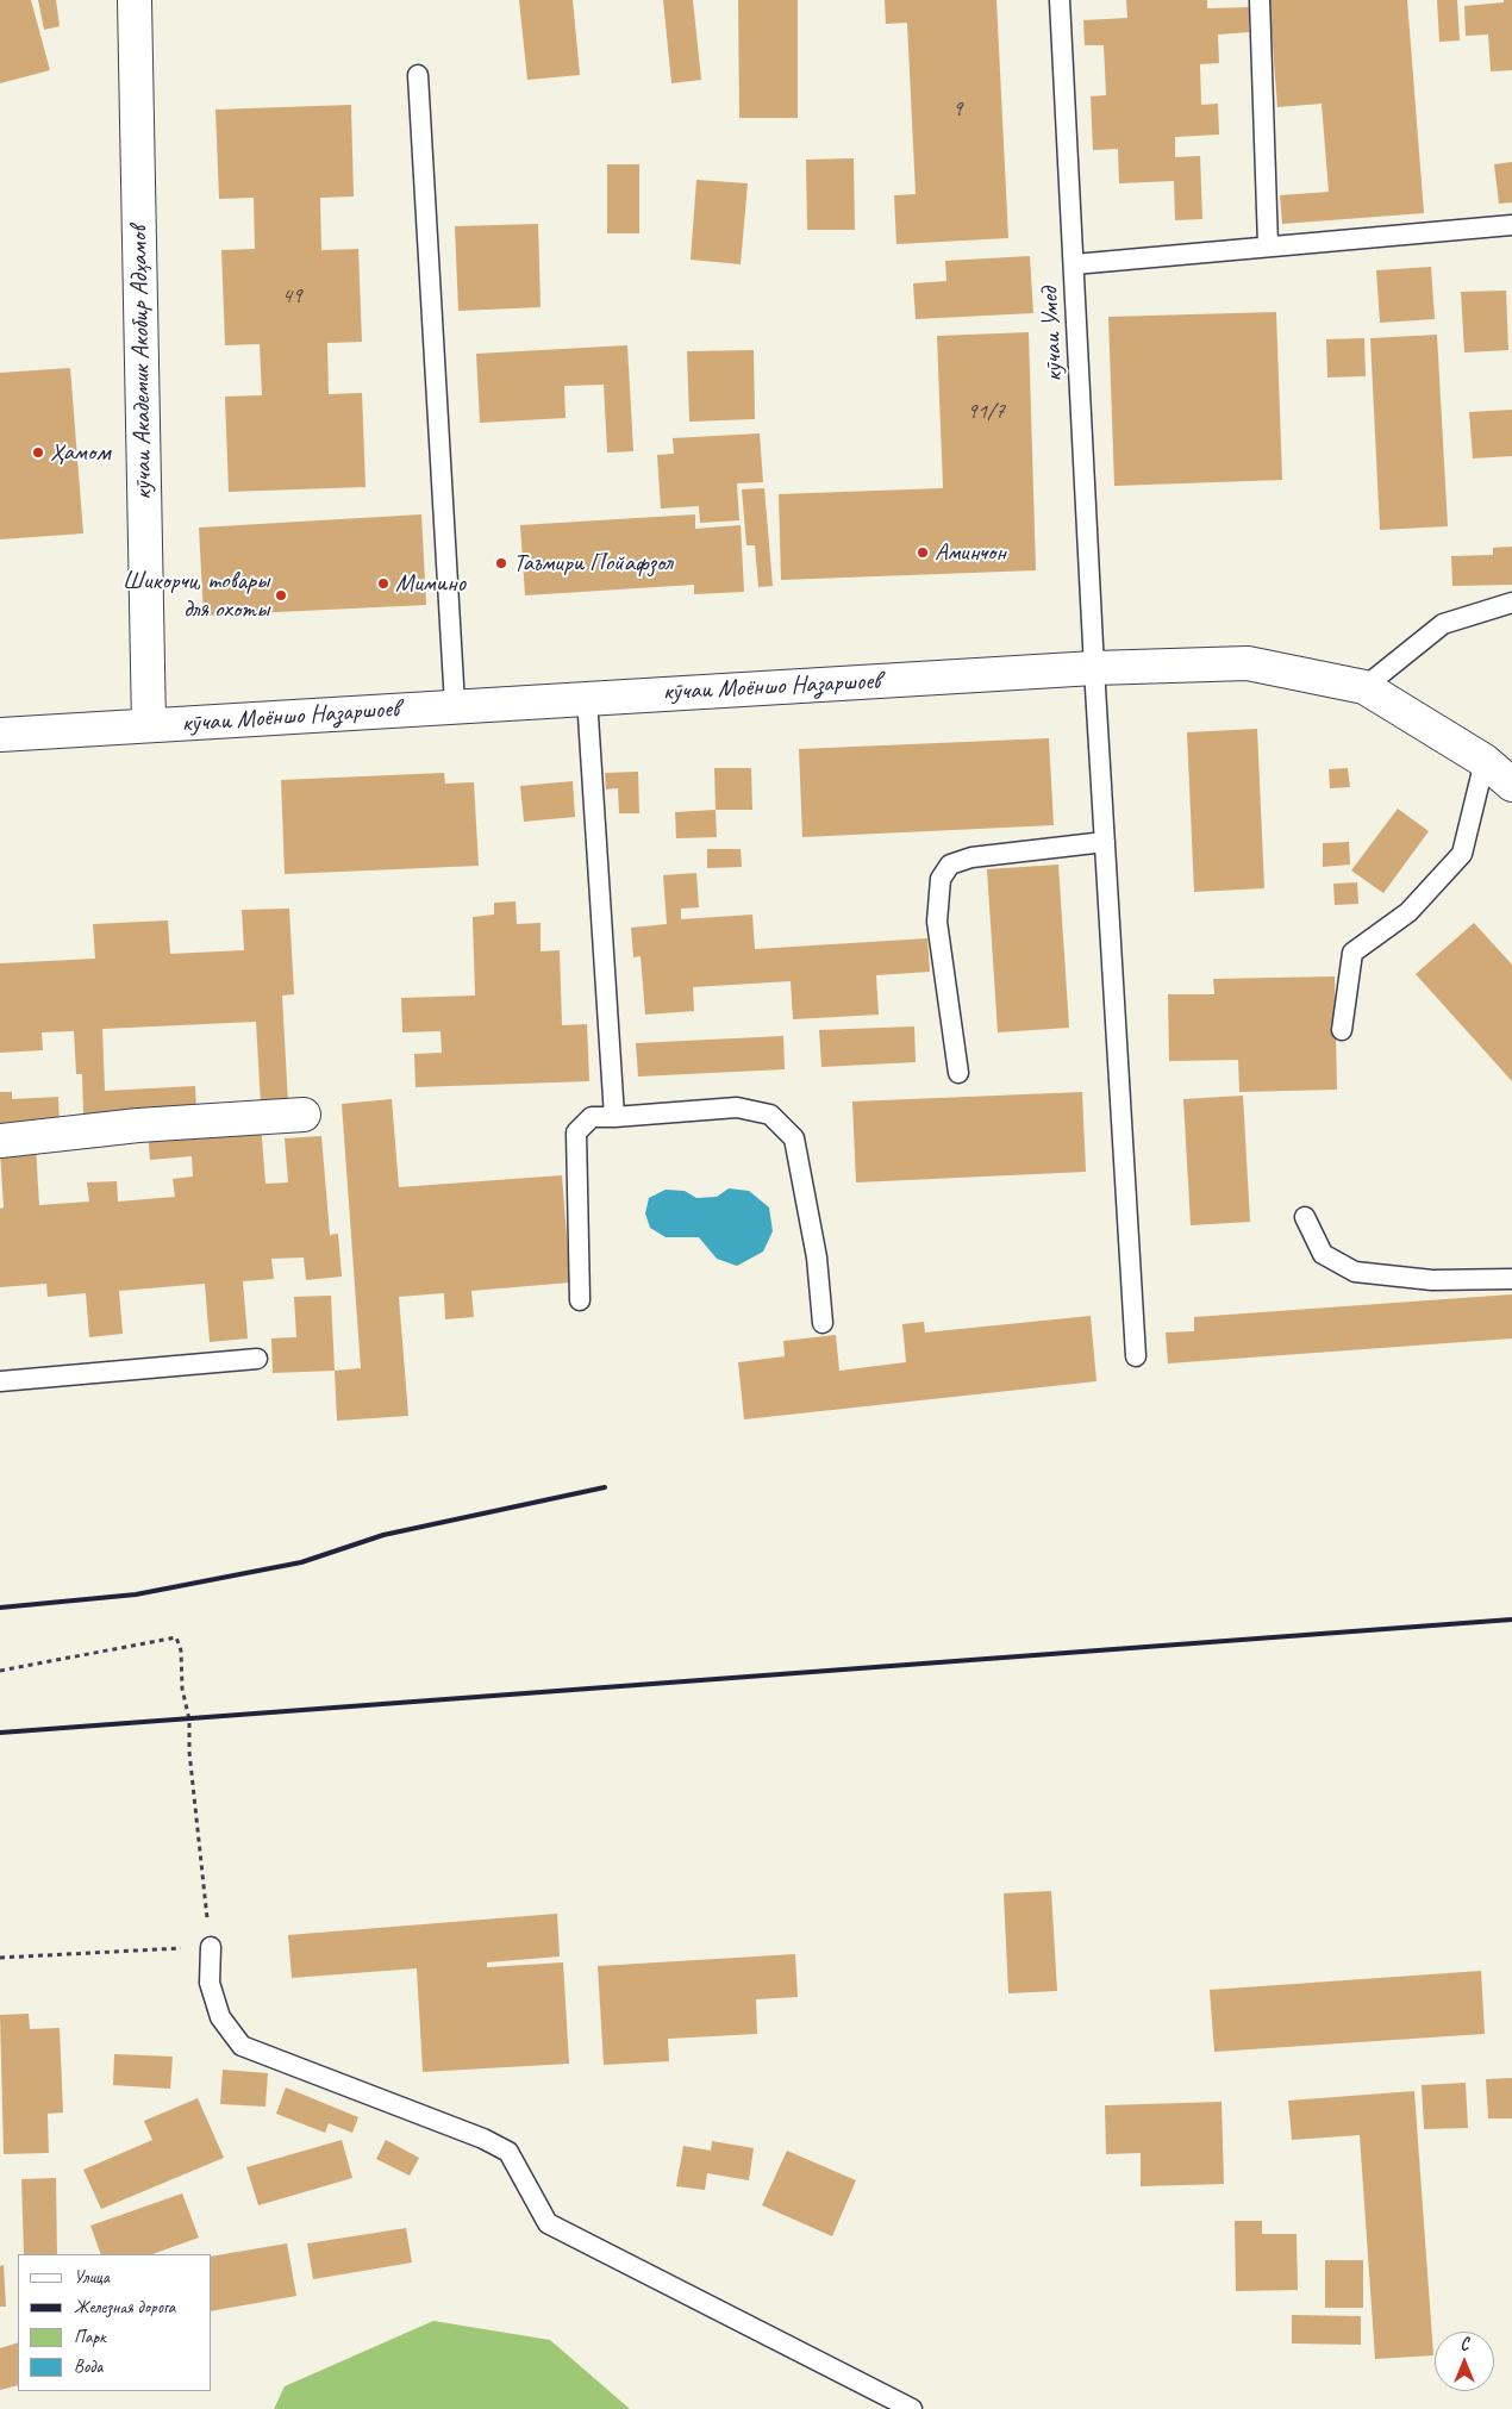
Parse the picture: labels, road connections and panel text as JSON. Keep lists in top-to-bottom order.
{
  "streets": {
    "street": ["кӯчаи Академик Акобир Адҳамов", "кӯчаи Моёншо Назаршоев"],
    "lane": ["кӯчаи Умед"]
  },
  "crossings": [
    ["кӯчаи Умед", "кӯчаи Моёншо Назаршоев"],
    ["кӯчаи Академик Акобир Адҳамов", "кӯчаи Моёншо Назаршоев"]
  ],
  "places": [
    "Ҳамом",
    "Аминчон",
    "Таъмири Пойафзол",
    "Мимино",
    "Шикорчи, товары для охоты"
  ],
  "house_numbers": ["9", "49", "91/7"],
  "legend": [
    "Улица",
    "Железная дорога",
    "Парк",
    "Вода"
  ],
  "north": "top"
}
